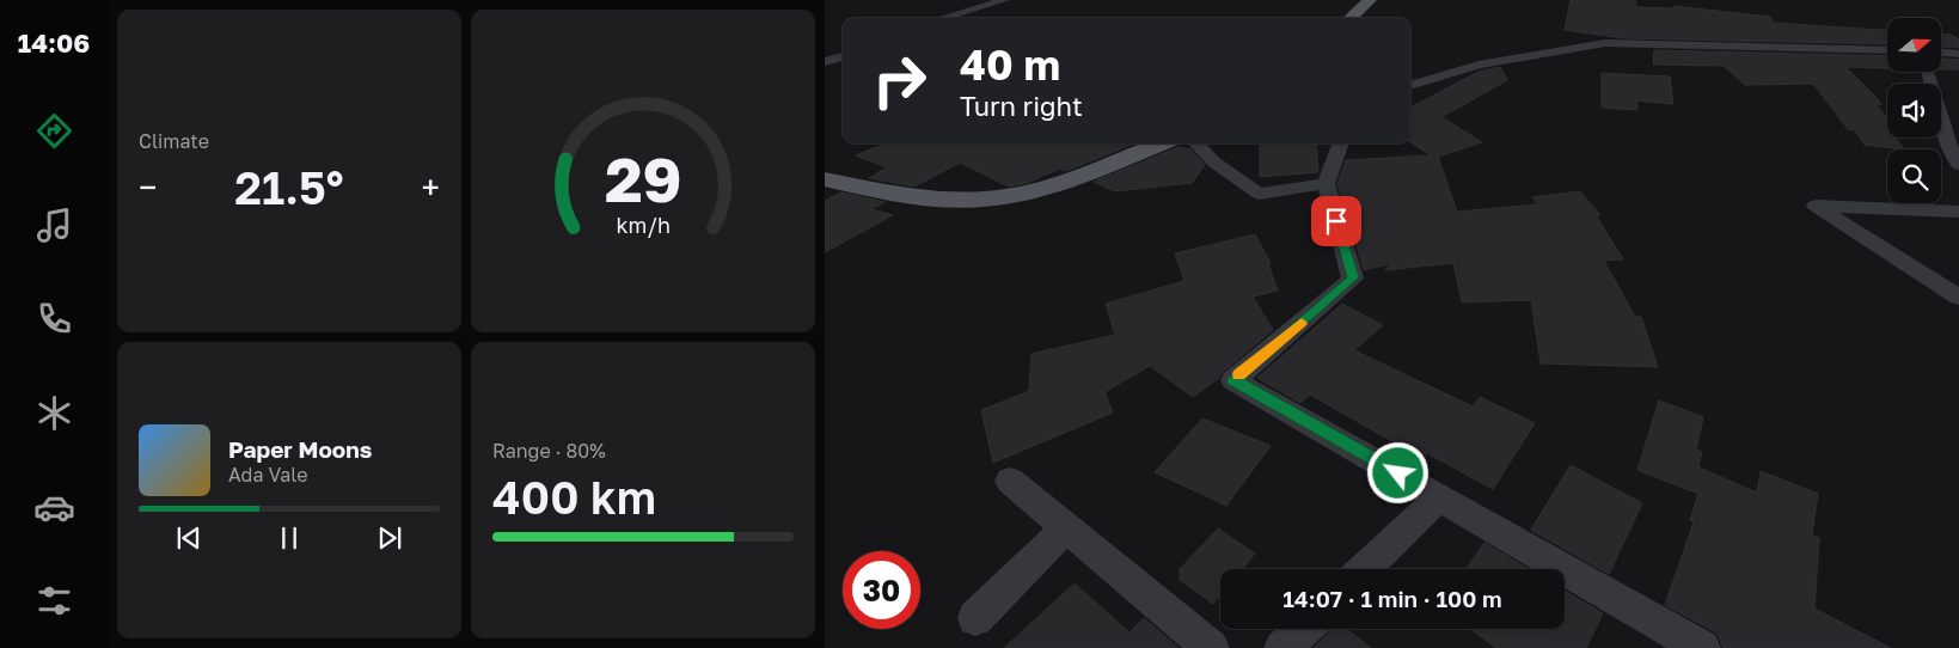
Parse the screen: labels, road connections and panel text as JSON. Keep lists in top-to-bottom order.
{
  "north": "right",
  "page": {
    "tabs": "14:06",
    "tile": [
      "Climate",
      ["Range · 80%", "400 km"]
    ],
    "turn": ["40 m", "Turn right"],
    "heat": ["−", "21.5°", "+"],
    "song": ["Paper Moons", "Ada Vale"],
    "limit": "30",
    "trip": "14:07 · 1 min · 100 m",
    "gauge": ["29", "km/h"]
  }
}
